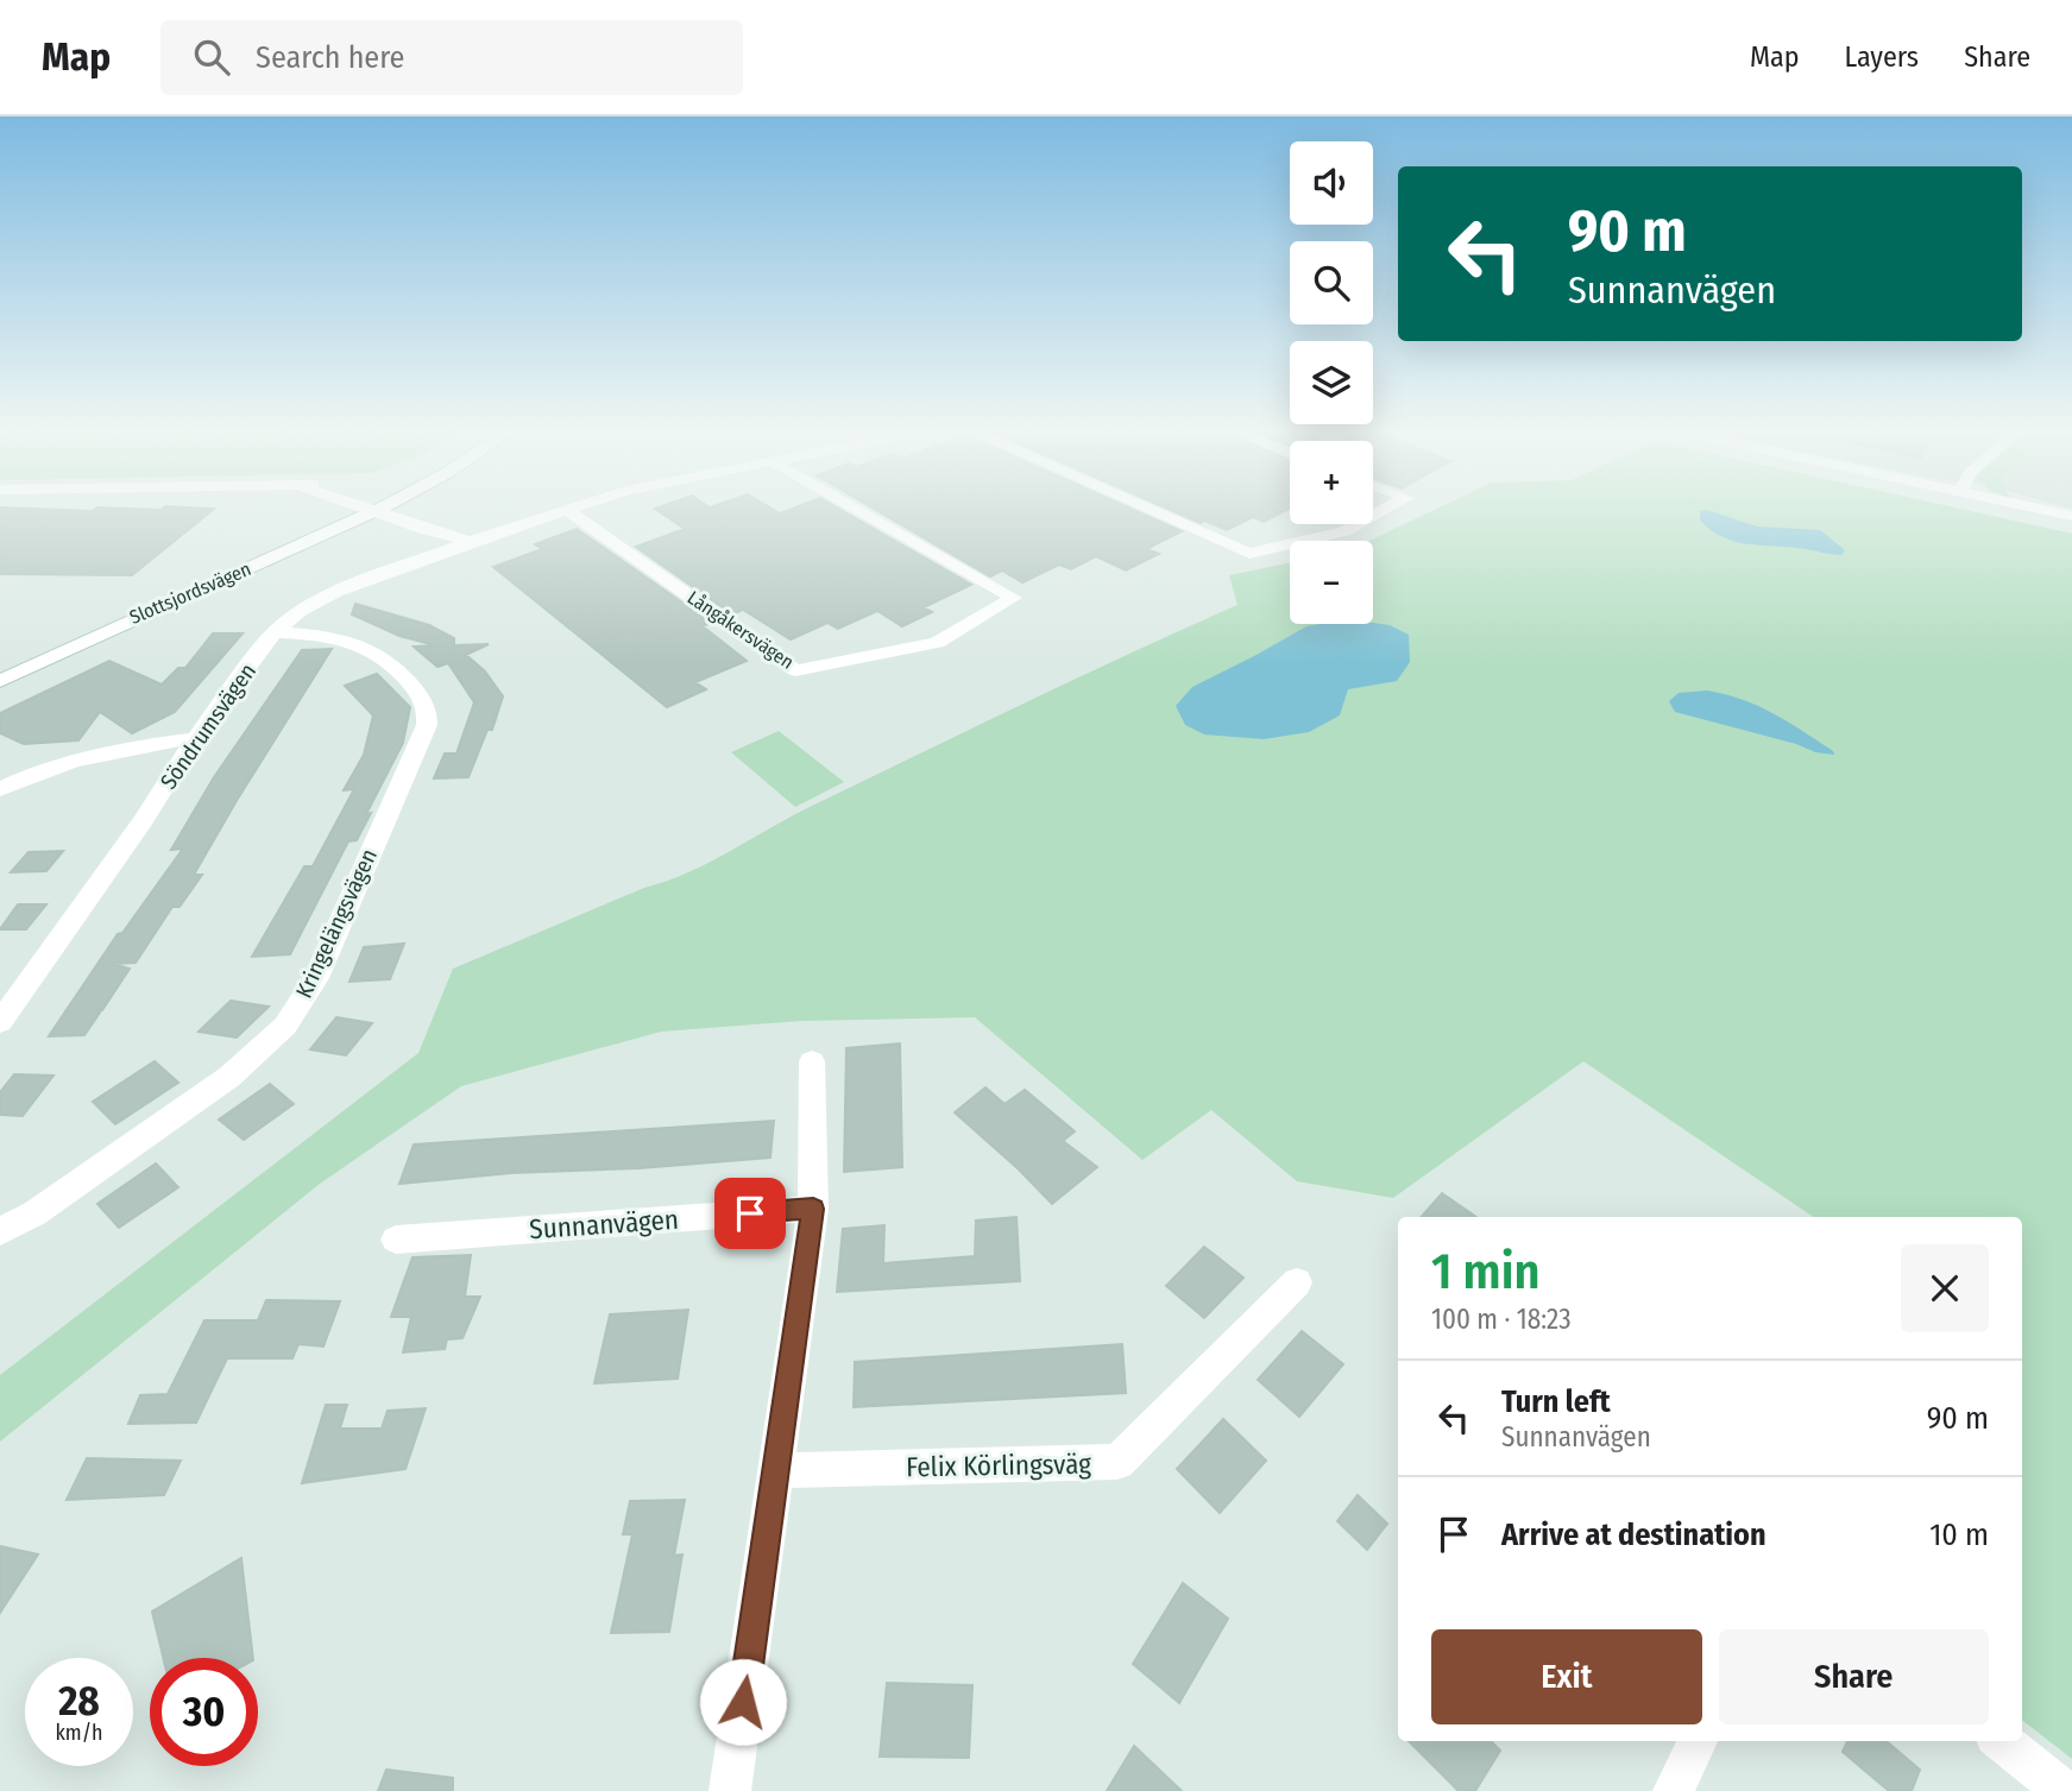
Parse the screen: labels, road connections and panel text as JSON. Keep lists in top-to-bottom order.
{
  "streets": {
    "street": [
      "Slottsjordsvägen",
      "Långåkersvägen",
      "Söndrumsvägen",
      "Kringelängsvägen",
      "Sunnanvägen",
      "Felix Körlingsväg"
    ]
  },
  "crossings": [
    ["Långåkersvägen", "Söndrumsvägen"],
    ["Söndrumsvägen", "Kringelängsvägen"]
  ],
  "page": {
    "header": "Map",
    "search": "Search here",
    "nav": ["Map", "Layers", "Share"],
    "map_buttons": ["+", "−"],
    "turn": ["90 m", "Sunnanvägen"],
    "heading": ["1 min", "100 m · 18:23"],
    "list": [
      {
        "name": "Turn left",
        "note": "Sunnanvägen",
        "value": "90 m"
      },
      {
        "name": "Arrive at destination",
        "value": "10 m"
      }
    ],
    "buttons": ["Exit", "Share"],
    "speed": "28 km/h",
    "limit": "30"
  }
}
